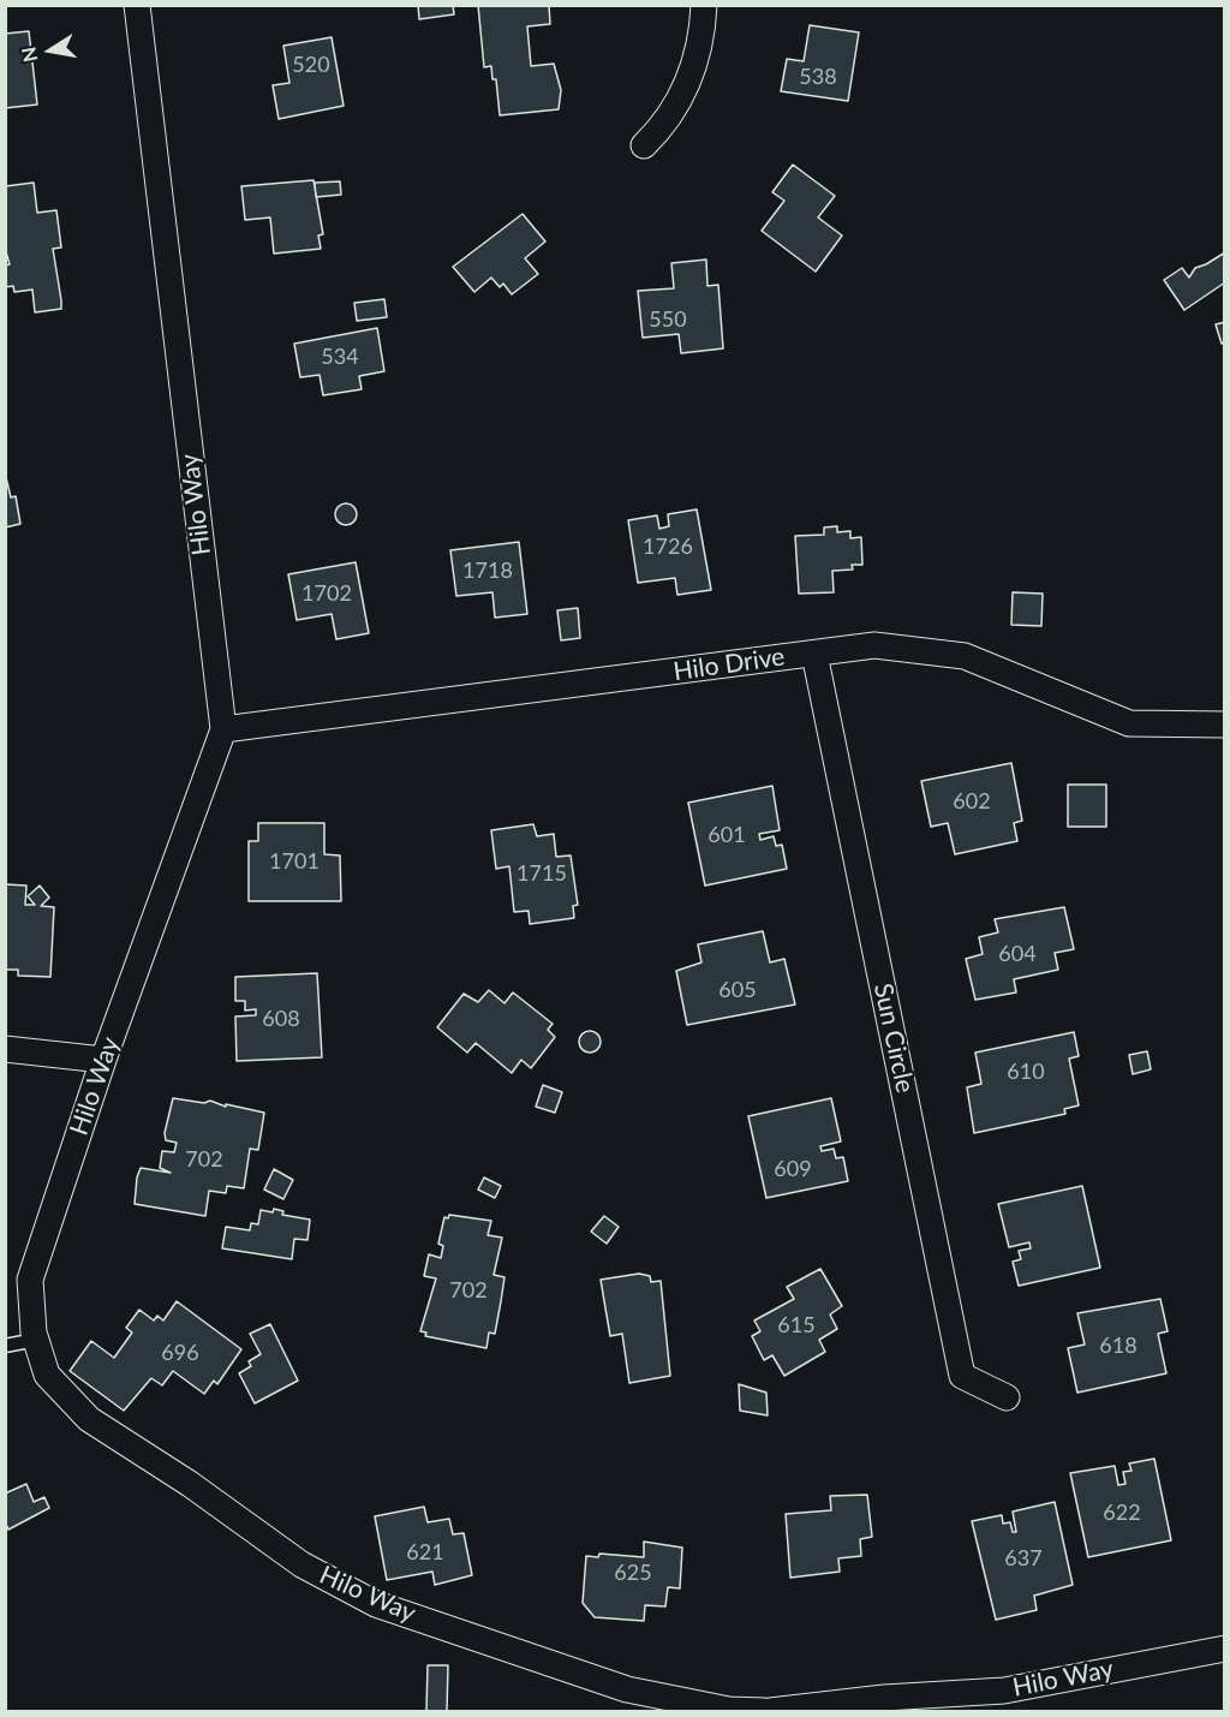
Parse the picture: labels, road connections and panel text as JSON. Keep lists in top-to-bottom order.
{
  "streets": {
    "street": ["Hilo Way", "Hilo Drive", "Sun Circle"]
  },
  "crossings": [
    ["Hilo Way", "Hilo Drive"],
    ["Hilo Drive", "Sun Circle"]
  ],
  "house_numbers": [
    "520",
    "538",
    "550",
    "534",
    "1726",
    "1718",
    "1702",
    "602",
    "601",
    "1701",
    "1715",
    "604",
    "605",
    "608",
    "610",
    "702",
    "609",
    "702",
    "615",
    "618",
    "696",
    "622",
    "621",
    "637",
    "625"
  ],
  "north": "left"
}
